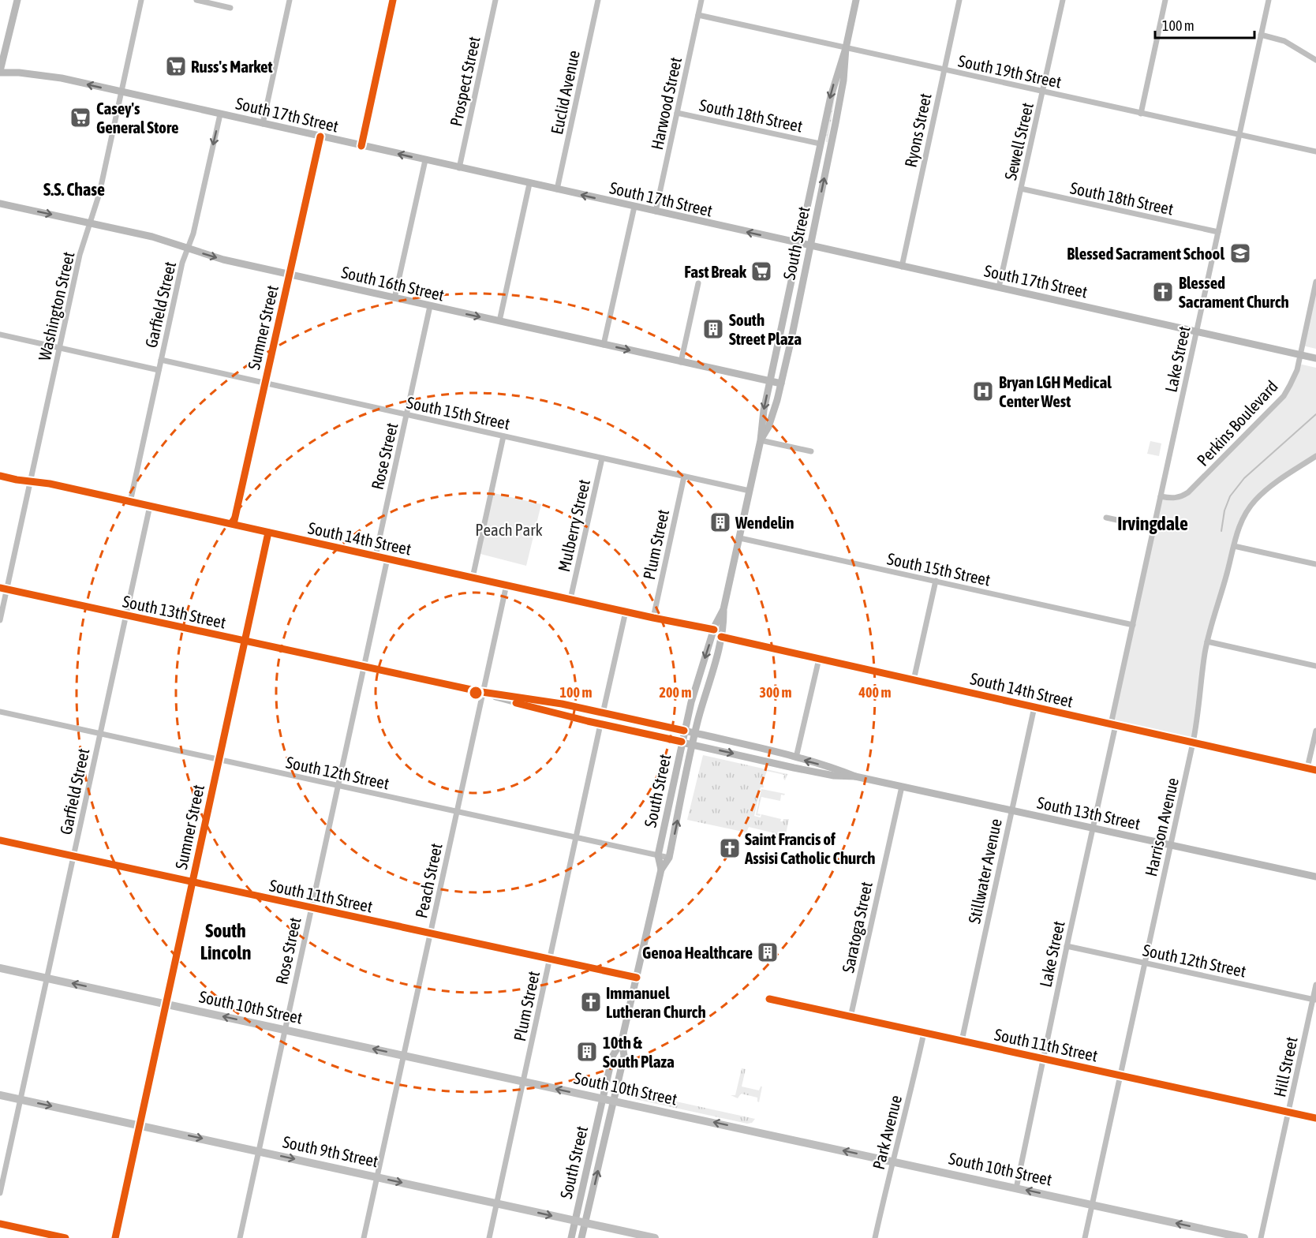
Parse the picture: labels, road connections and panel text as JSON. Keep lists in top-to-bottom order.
{
  "streets": {
    "main road": [
      "South 17th Street",
      "South Street",
      "South 16th Street",
      "South 13th Street",
      "South 10th Street",
      "South 9th Street"
    ],
    "street": [
      "South 19th Street",
      "Prospect Street",
      "Euclid Avenue",
      "Harwood Street",
      "South 18th Street",
      "Ryons Street",
      "Sewell Street",
      "Garfield Street",
      "Washington Street",
      "Sumner Street",
      "Lake Street",
      "South 15th Street",
      "Perkins Boulevard",
      "Rose Street",
      "Mulberry Street",
      "South 14th Street",
      "Plum Street",
      "South 12th Street",
      "Harrison Avenue",
      "Stillwater Avenue",
      "Peach Street",
      "South 11th Street",
      "Saratoga Street",
      "Hill Street",
      "Park Avenue"
    ]
  },
  "crossings": [
    ["South 19th Street", "Harwood Street"],
    ["South 19th Street", "Ryons Street"],
    ["South 19th Street", "Sewell Street"],
    ["South 19th Street", "South Street"],
    ["South 19th Street", "Lake Street"],
    ["Prospect Street", "South 17th Street"],
    ["Euclid Avenue", "South 17th Street"],
    ["Harwood Street", "South 17th Street"],
    ["Harwood Street", "South 18th Street"],
    ["South 17th Street", "Ryons Street"],
    ["South 17th Street", "Sewell Street"],
    ["South 17th Street", "South Street"],
    ["South 17th Street", "Garfield Street"],
    ["South 17th Street", "Washington Street"],
    ["South 17th Street", "Sumner Street"],
    ["South 17th Street", "Lake Street"],
    ["South 17th Street", "Perkins Boulevard"],
    ["South 18th Street", "Sewell Street"],
    ["South 18th Street", "South Street"],
    ["South 18th Street", "Lake Street"],
    ["South Street", "South 16th Street"],
    ["South Street", "South 15th Street"],
    ["South Street", "South 14th Street"],
    ["South Street", "South 13th Street"],
    ["South Street", "South 12th Street"],
    ["South Street", "South 11th Street"],
    ["South Street", "South 10th Street"],
    ["South Street", "South 9th Street"],
    ["South 16th Street", "Garfield Street"],
    ["South 16th Street", "Washington Street"],
    ["South 16th Street", "Sumner Street"],
    ["South 16th Street", "Rose Street"],
    ["Garfield Street", "South 15th Street"],
    ["Garfield Street", "South 14th Street"],
    ["Garfield Street", "South 13th Street"],
    ["Garfield Street", "South 12th Street"],
    ["Garfield Street", "South 11th Street"],
    ["Garfield Street", "South 10th Street"],
    ["Garfield Street", "South 9th Street"],
    ["Washington Street", "South 14th Street"],
    ["Washington Street", "South 13th Street"],
    ["Sumner Street", "South 15th Street"],
    ["Sumner Street", "South 14th Street"],
    ["Sumner Street", "South 13th Street"],
    ["Sumner Street", "South 12th Street"],
    ["Sumner Street", "South 11th Street"],
    ["Sumner Street", "South 10th Street"],
    ["Sumner Street", "South 9th Street"],
    ["Lake Street", "South 15th Street"],
    ["Lake Street", "Perkins Boulevard"],
    ["Lake Street", "South 14th Street"],
    ["Lake Street", "South 13th Street"],
    ["Lake Street", "South 12th Street"],
    ["Lake Street", "South 11th Street"],
    ["Lake Street", "South 10th Street"],
    ["South 15th Street", "Rose Street"],
    ["South 15th Street", "Mulberry Street"],
    ["South 15th Street", "Plum Street"],
    ["Rose Street", "South 14th Street"],
    ["Rose Street", "South 13th Street"],
    ["Rose Street", "South 12th Street"],
    ["Rose Street", "South 11th Street"],
    ["Rose Street", "South 10th Street"],
    ["Rose Street", "South 9th Street"],
    ["Mulberry Street", "South 14th Street"],
    ["South 14th Street", "Plum Street"],
    ["South 14th Street", "Harrison Avenue"],
    ["South 14th Street", "Stillwater Avenue"],
    ["South 14th Street", "Peach Street"],
    ["Plum Street", "South 13th Street"],
    ["Plum Street", "South 12th Street"],
    ["Plum Street", "South 11th Street"],
    ["Plum Street", "South 10th Street"],
    ["Plum Street", "South 9th Street"],
    ["South 13th Street", "Harrison Avenue"],
    ["South 13th Street", "Stillwater Avenue"],
    ["South 13th Street", "Peach Street"],
    ["South 13th Street", "Saratoga Street"],
    ["South 12th Street", "Harrison Avenue"],
    ["South 12th Street", "Peach Street"],
    ["South 12th Street", "Hill Street"],
    ["Harrison Avenue", "South 11th Street"],
    ["Harrison Avenue", "South 10th Street"],
    ["Stillwater Avenue", "South 11th Street"],
    ["Peach Street", "South 11th Street"],
    ["Peach Street", "South 10th Street"],
    ["Peach Street", "South 9th Street"],
    ["South 11th Street", "Saratoga Street"],
    ["South 11th Street", "Hill Street"],
    ["South 11th Street", "Park Avenue"],
    ["South 10th Street", "Park Avenue"]
  ],
  "one_way": ["South 16th Street", "South 10th Street", "South 9th Street"],
  "districts": ["S.S. Chase", "Irvingdale", "South Lincoln"],
  "parks": ["Peach Park"],
  "places": {
    "supermarket": ["Russ's Market", "Casey's General Store", "Fast Break"],
    "school or university": ["Blessed Sacrament School"],
    "church": ["Blessed Sacrament Church", "Saint Francis of Assisi Catholic Church", "Immanuel Lutheran Church"],
    "building": [
      "South Street Plaza",
      "Wendelin",
      "Genoa Healthcare",
      "10th & South Plaza"
    ],
    "hospital": ["Bryan LGH Medical Center West"]
  },
  "scale_bar": "100 m",
  "rings": [
    "100 m",
    "200 m",
    "300 m",
    "400 m"
  ]
}
